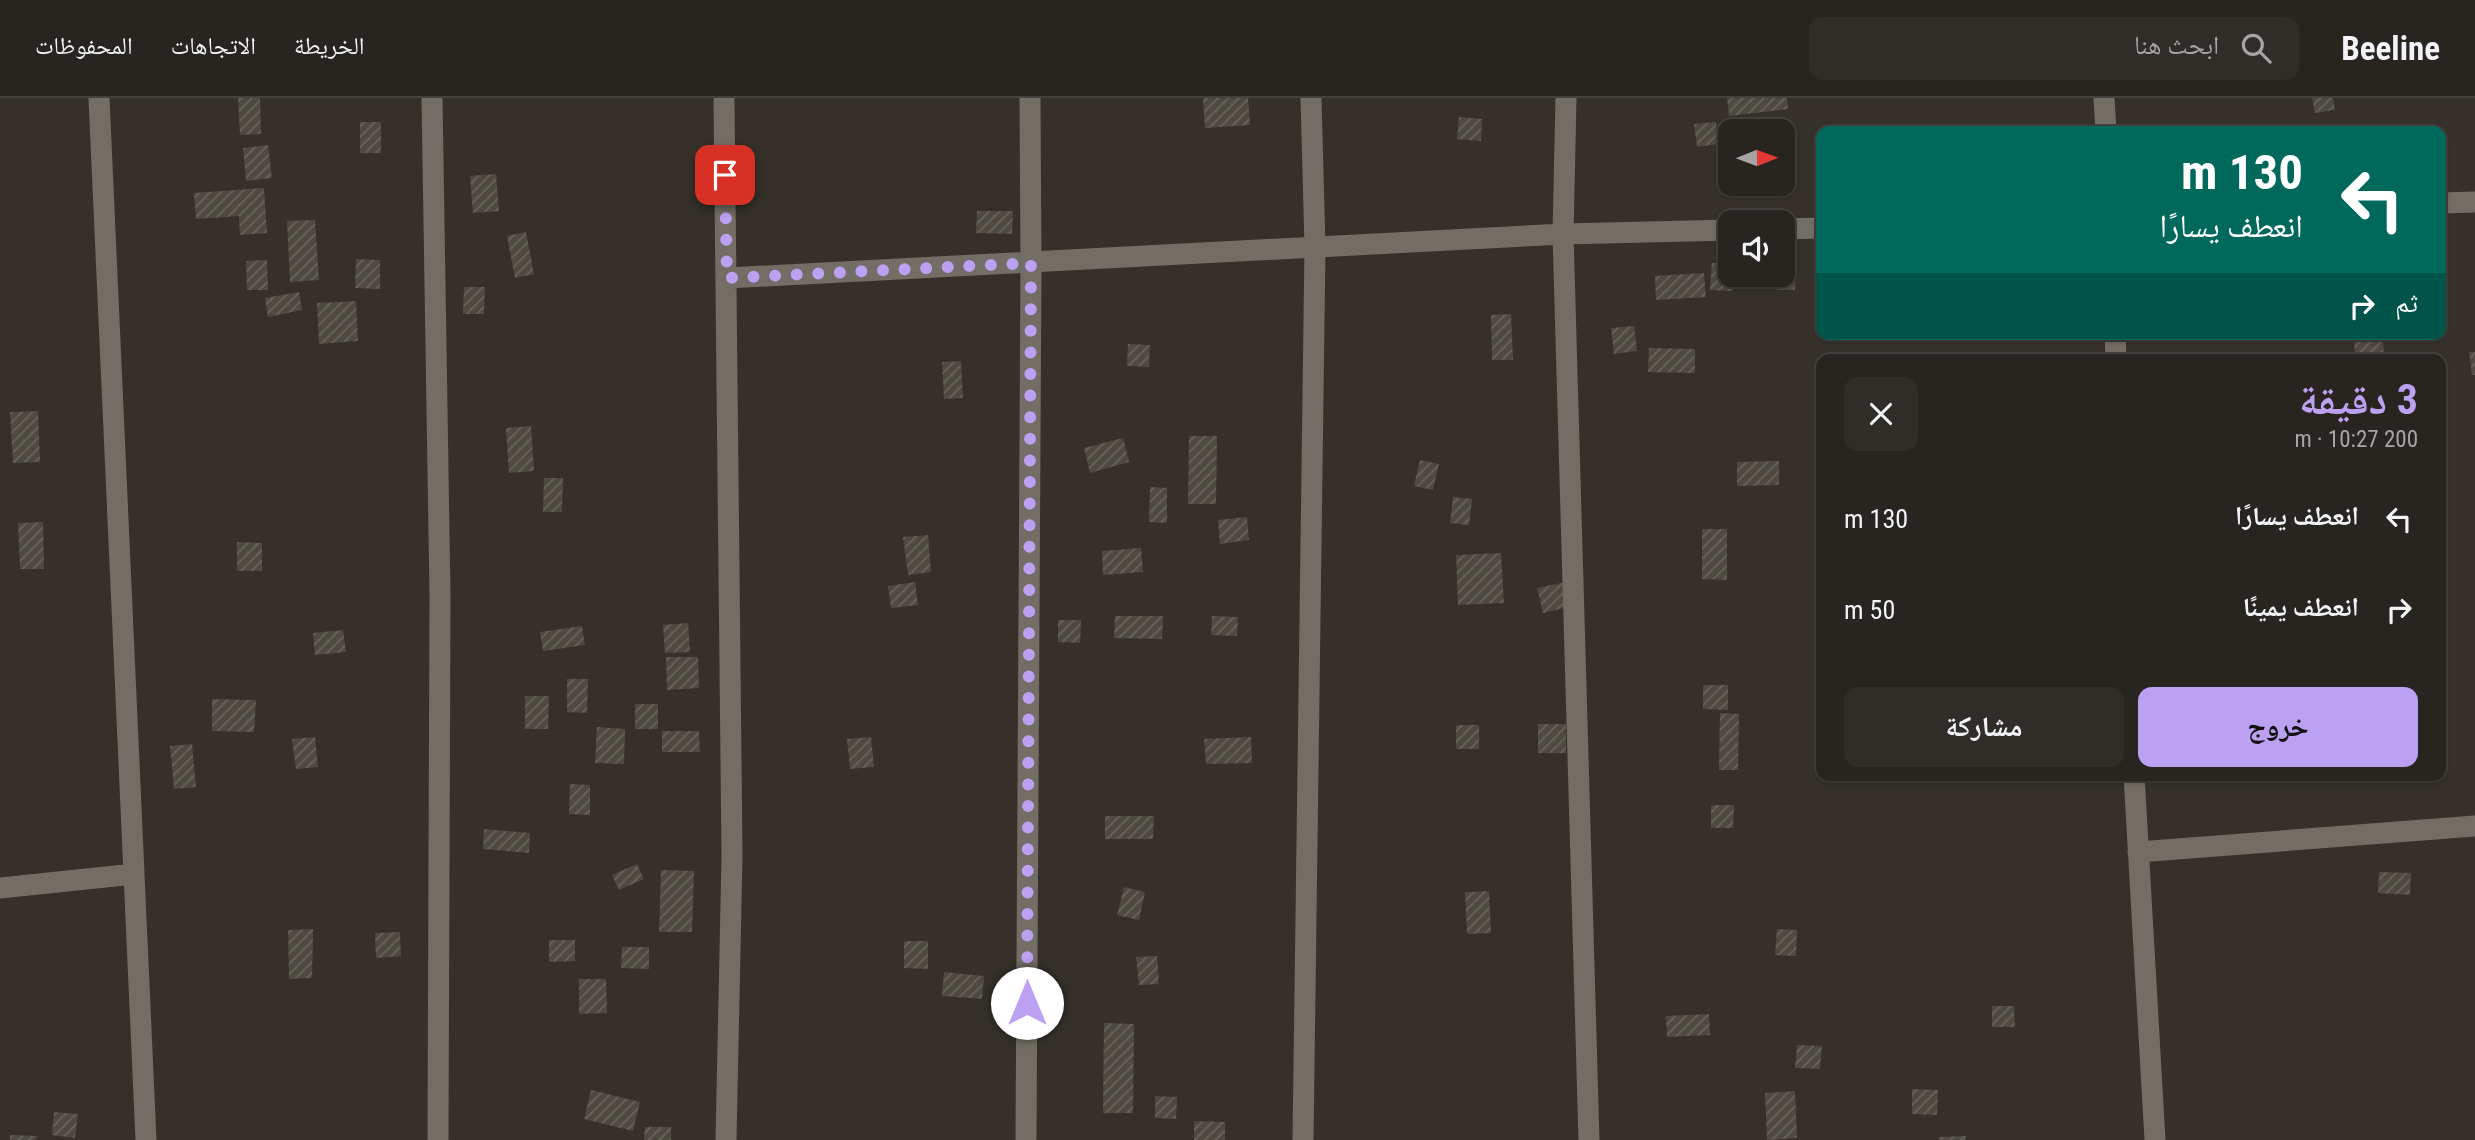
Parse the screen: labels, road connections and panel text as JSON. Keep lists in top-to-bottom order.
{
  "north": "right",
  "page": {
    "header": "Beeline",
    "search": "ابحث هنا",
    "nav": ["الخريطة", "الاتجاهات", "المحفوظات"],
    "turn": ["130 m", "انعطف يسارًا"],
    "then": "ثم",
    "heading": ["3 دقيقة", "200 m · 10:27"],
    "list": [
      {
        "name": "انعطف يسارًا",
        "value": "130 m"
      },
      {
        "name": "انعطف يمينًا",
        "value": "50 m"
      }
    ],
    "buttons": ["خروج", "مشاركة"]
  }
}
